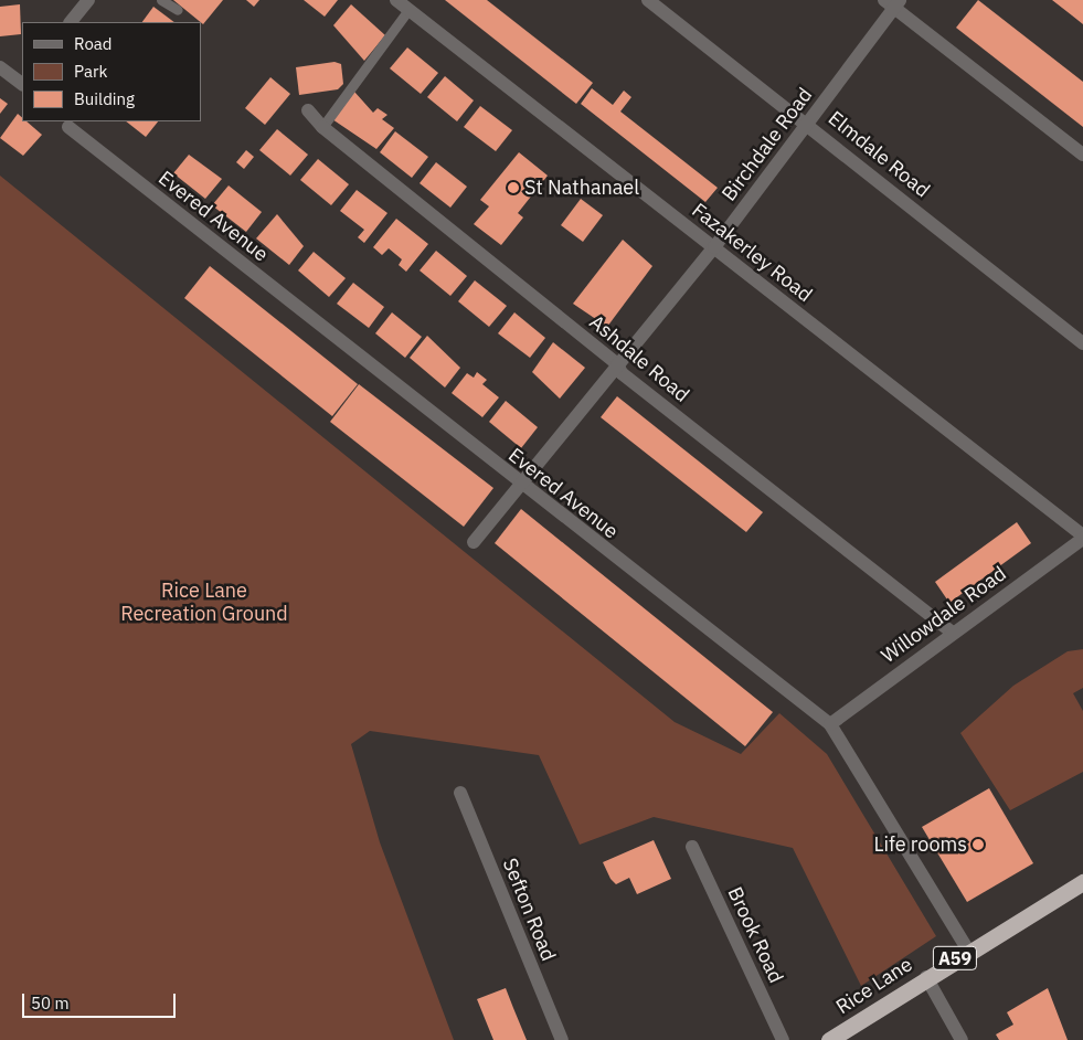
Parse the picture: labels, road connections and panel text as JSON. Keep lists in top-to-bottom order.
{
  "streets": {
    "highway": ["A59", "Rice Lane"],
    "street": [
      "Birchdale Road",
      "Elmdale Road",
      "Evered Avenue",
      "Fazakerley Road",
      "Ashdale Road",
      "Willowdale Road",
      "Sefton Road",
      "Brook Road"
    ]
  },
  "crossings": [
    ["Birchdale Road", "Elmdale Road"],
    ["Birchdale Road", "Evered Avenue"],
    ["Birchdale Road", "Fazakerley Road"],
    ["Birchdale Road", "Ashdale Road"],
    ["Evered Avenue", "Willowdale Road"],
    ["Evered Avenue", "Rice Lane"],
    ["Fazakerley Road", "Willowdale Road"],
    ["Ashdale Road", "Willowdale Road"]
  ],
  "parks": ["Rice Lane Recreation Ground"],
  "places": ["St Nathanael", "Life rooms"],
  "legend": ["Road", "Park", "Building"],
  "scale_bar": "50 m"
}
